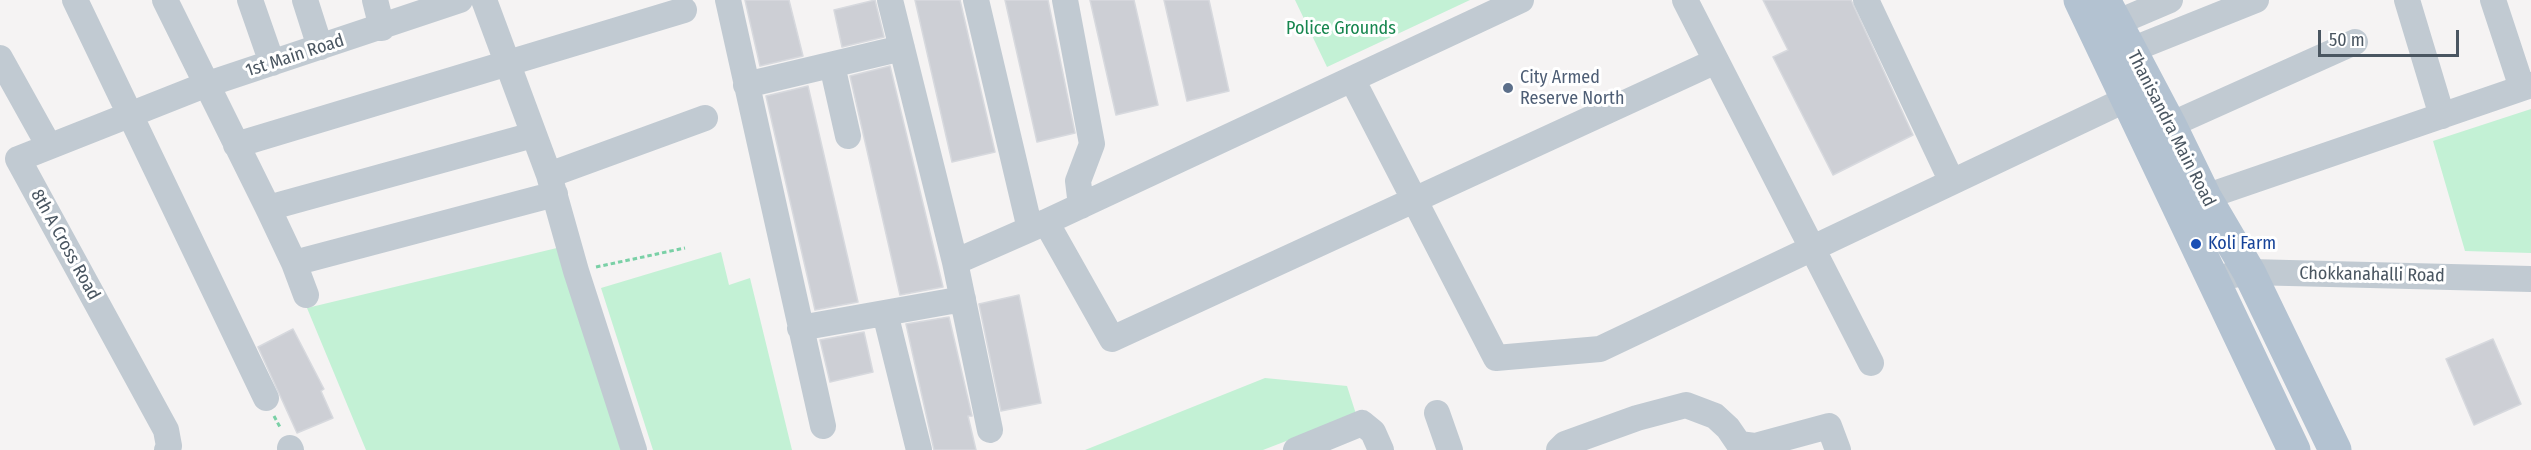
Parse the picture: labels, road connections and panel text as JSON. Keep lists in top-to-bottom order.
{
  "streets": {
    "main road": ["Thanisandra Main Road"],
    "street": ["1st Main Road", "8th A Cross Road", "Chokkanahalli Road"]
  },
  "crossings": [
    ["1st Main Road", "8th A Cross Road"],
    ["Thanisandra Main Road", "Chokkanahalli Road"]
  ],
  "parks": ["Police Grounds"],
  "places": ["City Armed Reserve North", "Koli Farm"],
  "scale_bar": "50 m"
}
